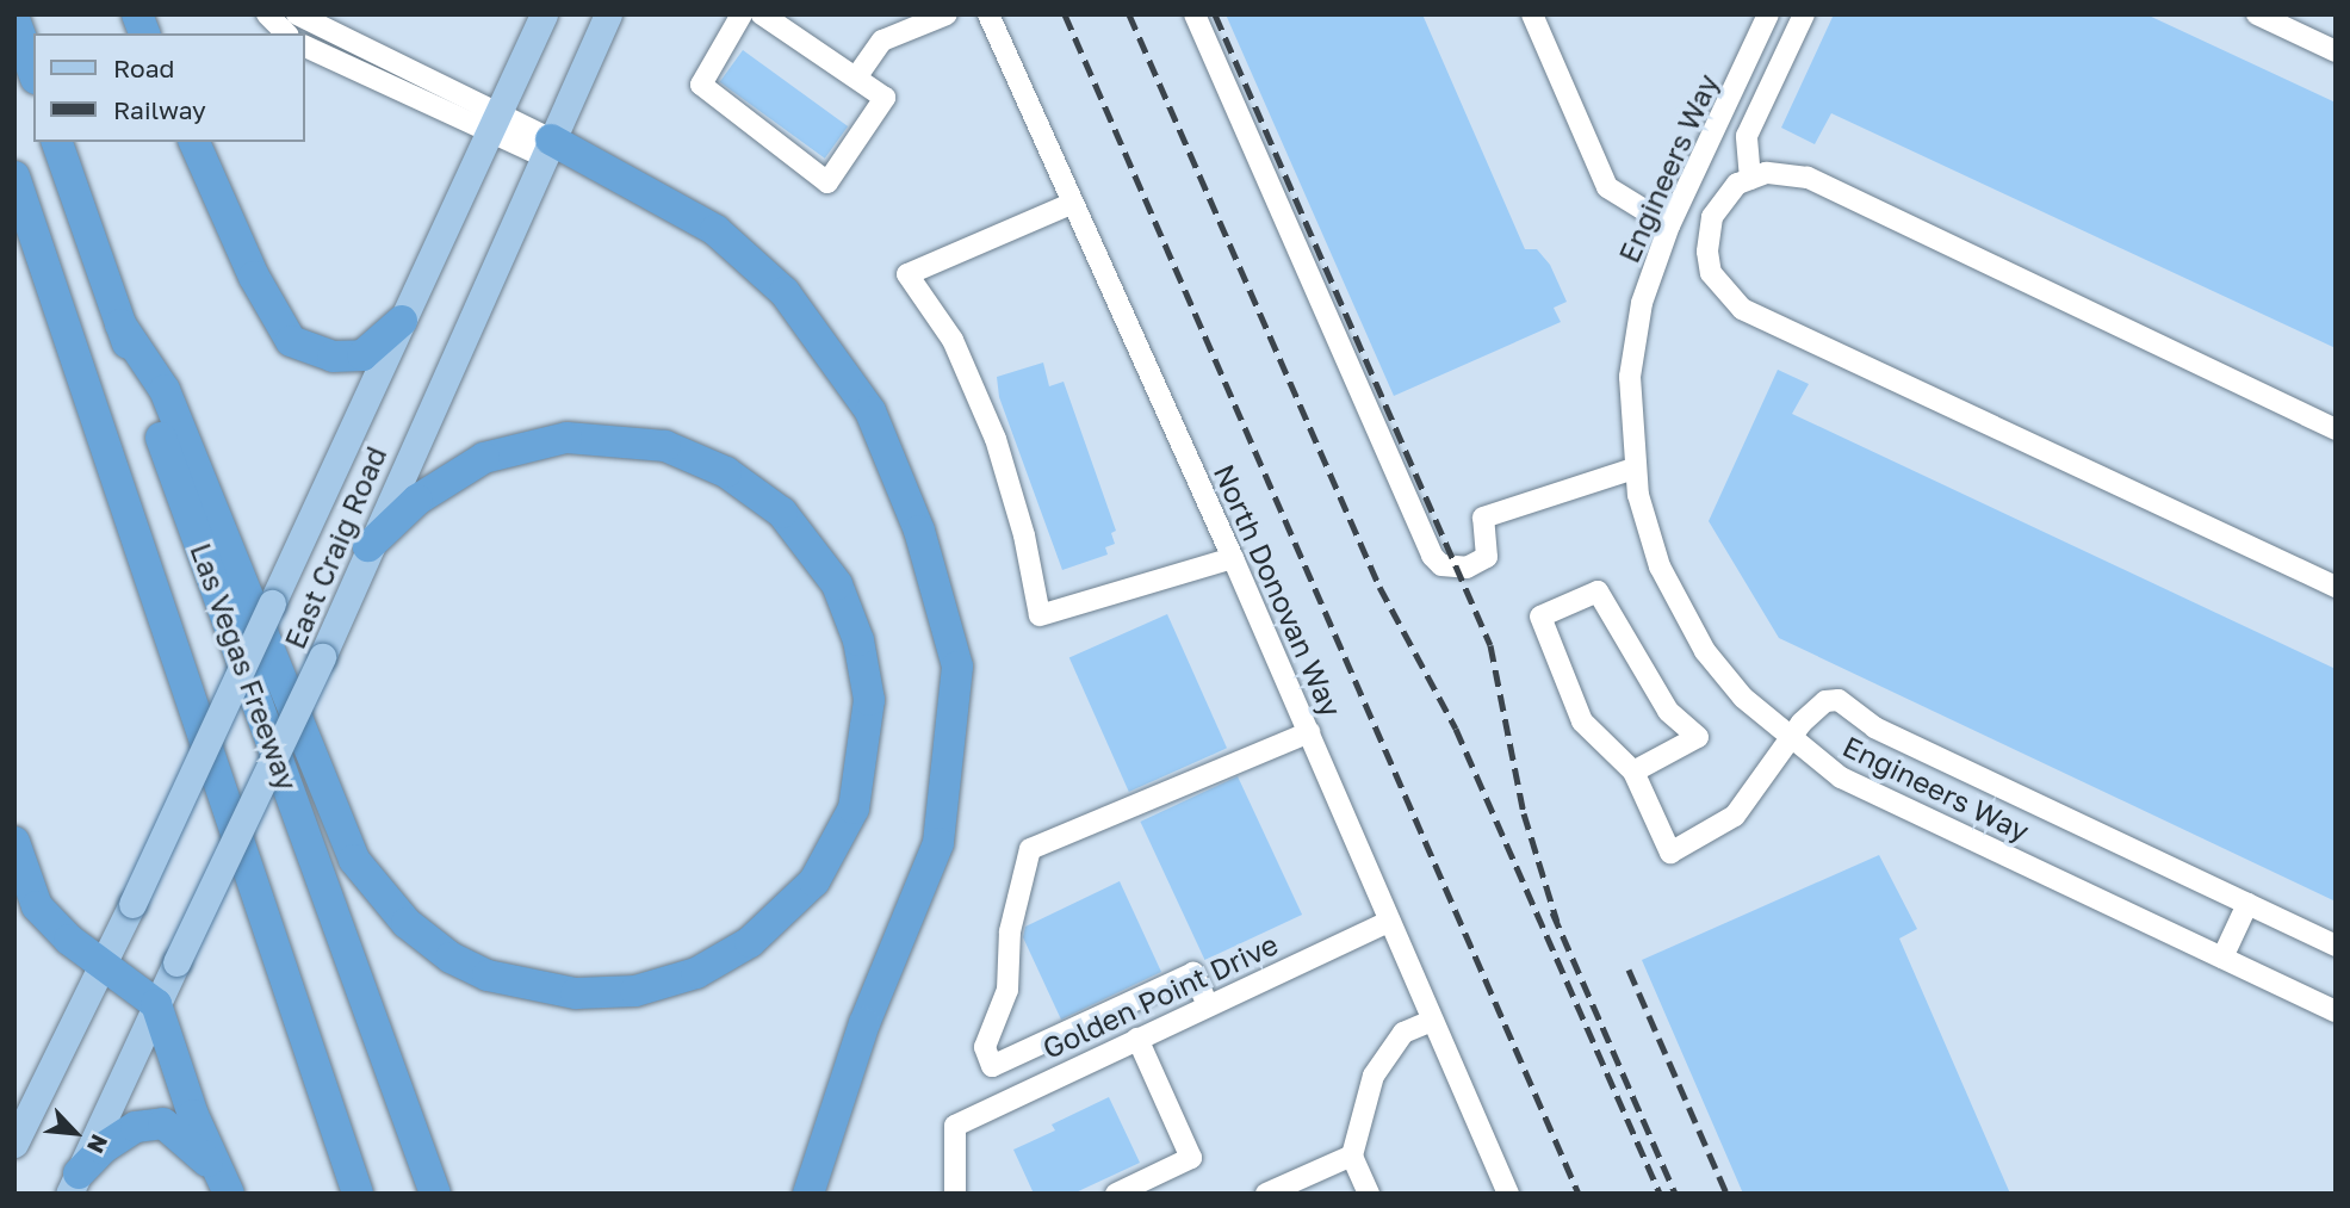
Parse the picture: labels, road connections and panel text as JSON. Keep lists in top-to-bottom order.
{
  "streets": {
    "highway": ["Las Vegas Freeway"],
    "main road": ["East Craig Road"],
    "street": ["Engineers Way", "North Donovan Way", "Golden Point Drive"]
  },
  "crossings": [
    ["North Donovan Way", "Golden Point Drive"]
  ],
  "legend": ["Road", "Railway"],
  "north": "bottom right"
}
